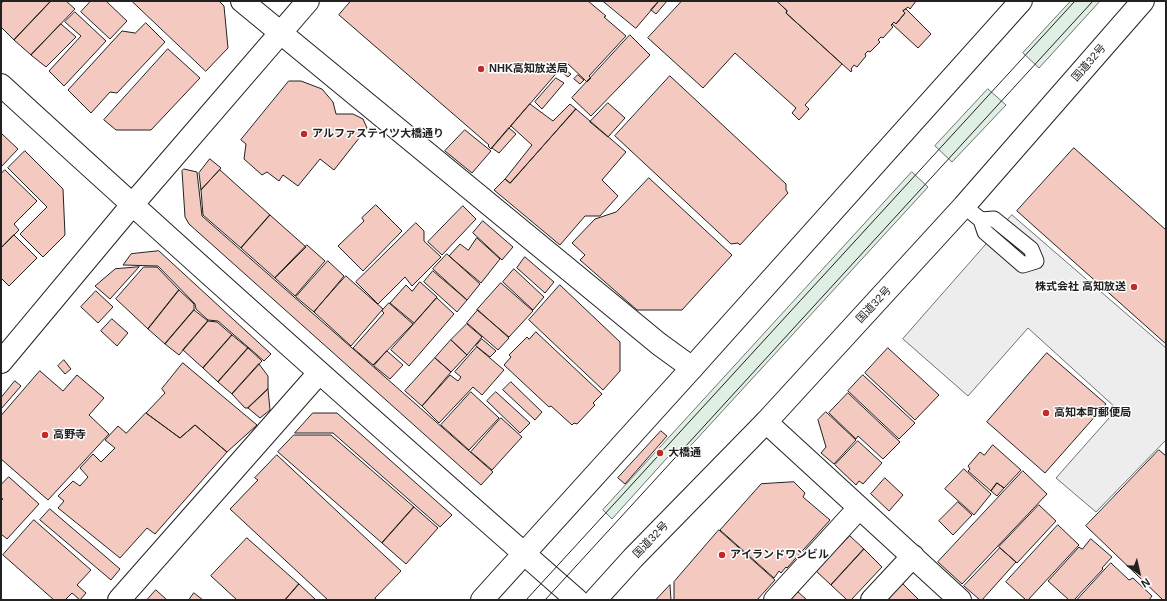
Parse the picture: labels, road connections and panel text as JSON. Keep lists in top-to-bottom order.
{
  "streets": {
    "main road": ["国道32号"]
  },
  "places": [
    "NHK高知放送局",
    "アルファステイツ大橋通り",
    "株式会社 高知放送",
    "高知本町郵便局",
    "高野寺",
    "大橋通",
    "アイランドワンビル"
  ],
  "north": "bottom right"
}
